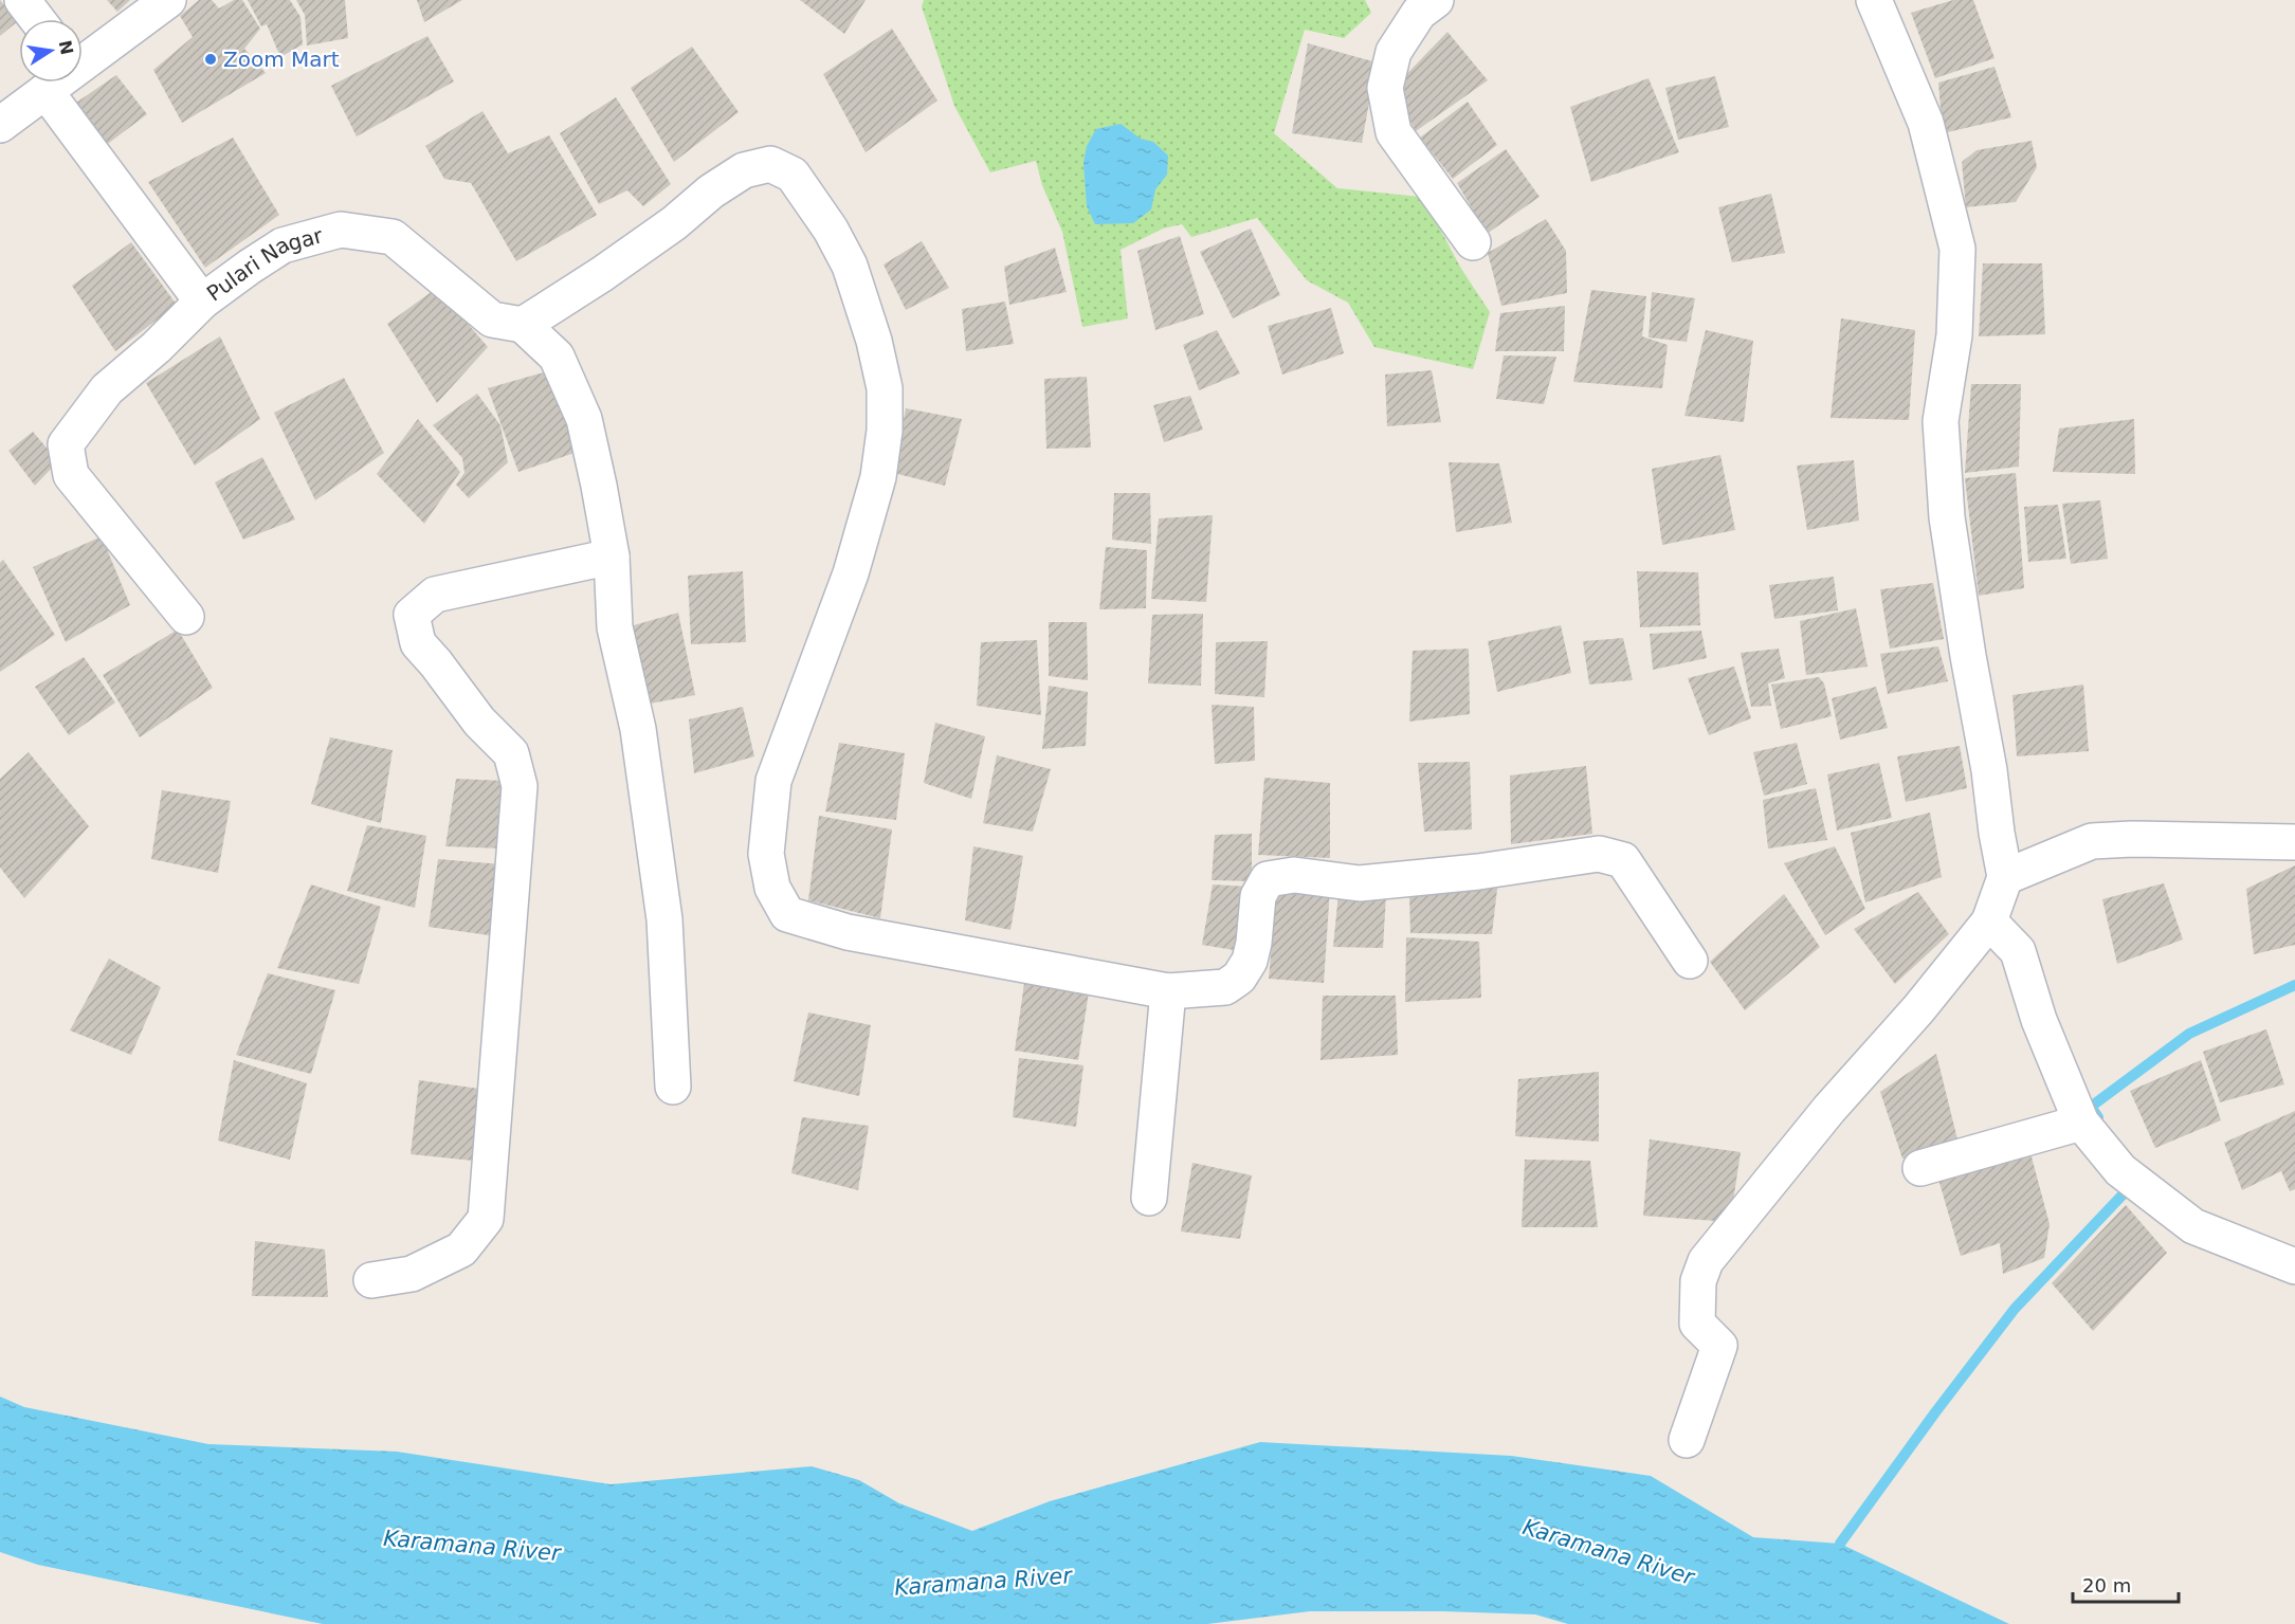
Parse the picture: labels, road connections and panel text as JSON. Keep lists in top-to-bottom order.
{
  "streets": {
    "street": ["Pulari Nagar"]
  },
  "water": ["Karamana River"],
  "places": ["Zoom Mart"],
  "scale_bar": "20 m",
  "north": "right"
}
